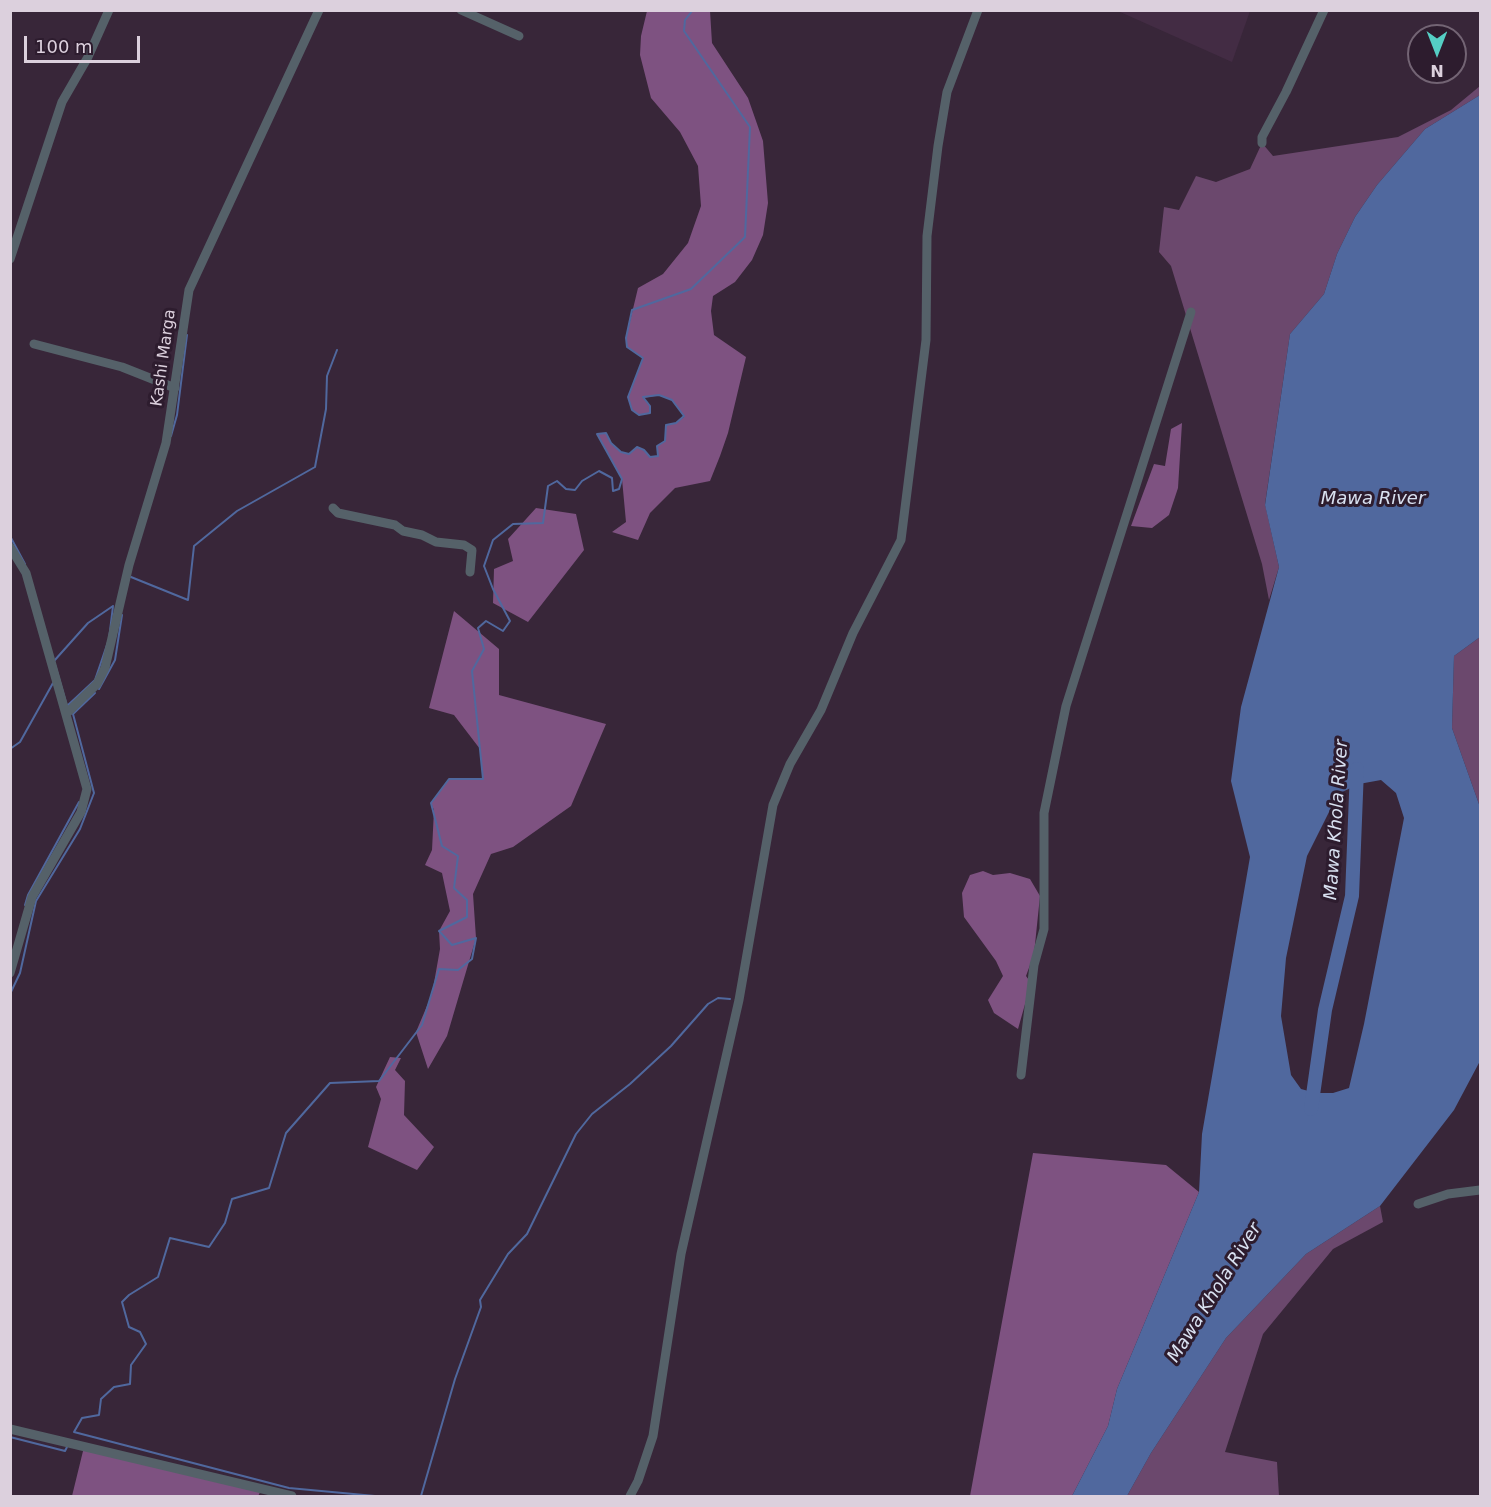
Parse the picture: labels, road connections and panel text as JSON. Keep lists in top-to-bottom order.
{
  "streets": {
    "street": ["Kashi Marga"]
  },
  "water": ["Mawa River", "Mawa Khola River"],
  "scale_bar": "100 m",
  "north": "bottom"
}
